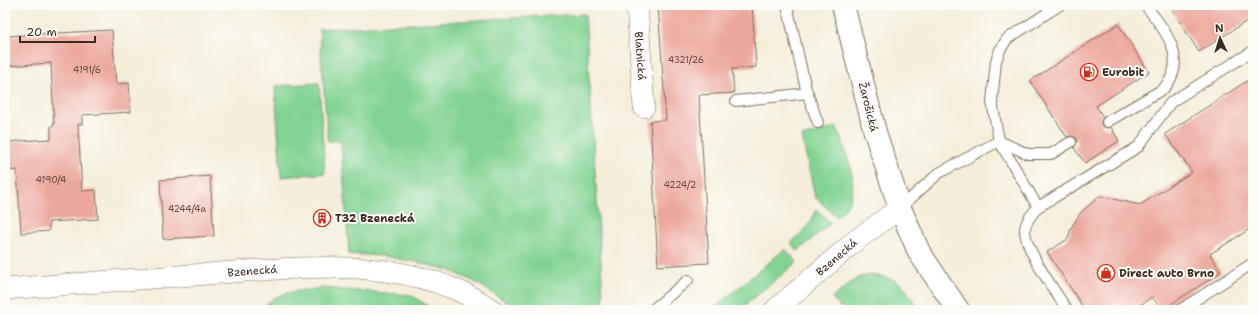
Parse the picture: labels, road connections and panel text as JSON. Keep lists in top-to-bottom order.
{
  "streets": {
    "main road": ["Žarošická"],
    "street": ["Blatnická", "Bzenecká"]
  },
  "crossings": [
    ["Žarošická", "Bzenecká"]
  ],
  "places": {
    "fuel station": ["Eurobit"],
    "building": ["T32 Bzenecká"],
    "shop": ["Direct auto Brno"]
  },
  "house_numbers": [
    "4321/26",
    "4191/6",
    "4190/4",
    "4224/2",
    "4244/4a"
  ],
  "scale_bar": "20 m",
  "north": "top"
}
